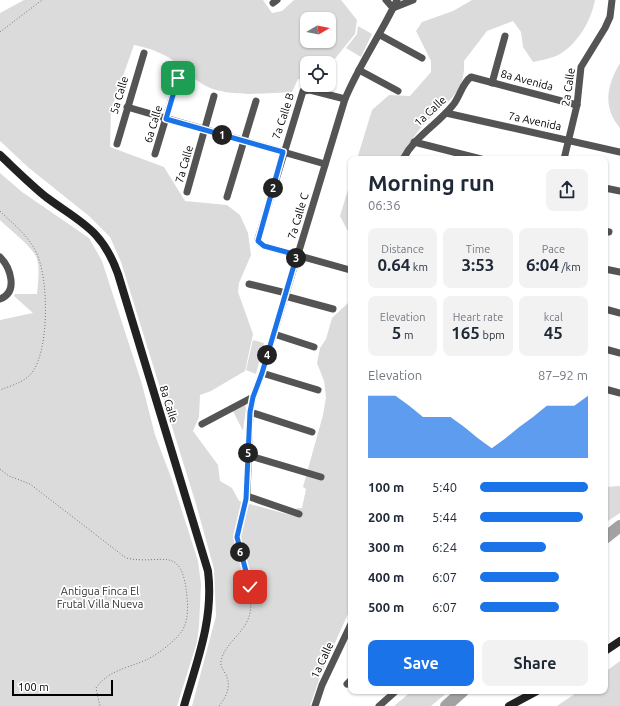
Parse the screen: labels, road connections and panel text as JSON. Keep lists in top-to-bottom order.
{
  "streets": {
    "main road": ["8a Calle"],
    "street": [
      "8a Avenida",
      "2a Calle",
      "5a Calle",
      "1a Calle",
      "7a Calle B",
      "7a Avenida",
      "6a Calle",
      "7a Calle",
      "7a Calle C"
    ]
  },
  "crossings": [
    ["8a Avenida", "2a Calle"],
    ["8a Avenida", "1a Calle"],
    ["2a Calle", "7a Avenida"],
    ["1a Calle", "7a Avenida"],
    ["7a Calle B", "7a Calle C"]
  ],
  "parks": ["Antigua Finca El Frutal Villa Nueva"],
  "scale_bar": "100 m",
  "north": "right",
  "page": {
    "pins": [
      "1",
      "2",
      "3",
      "4",
      "5",
      "6"
    ],
    "heading": ["Morning run", "06:36"],
    "stats": [
      ["Distance", "0.64 km"],
      ["Time", "3:53"],
      ["Pace", "6:04 /km"],
      ["Elevation", "5 m"],
      ["Heart rate", "165 bpm"],
      ["kcal", "45"]
    ],
    "chart": ["Elevation", "87–92 m"],
    "list": [
      {
        "name": "100 m",
        "note": "5:40"
      },
      {
        "name": "200 m",
        "note": "5:44"
      },
      {
        "name": "300 m",
        "note": "6:24"
      },
      {
        "name": "400 m",
        "note": "6:07"
      },
      {
        "name": "500 m",
        "note": "6:07"
      }
    ],
    "buttons": ["Save", "Share"],
    "scale": "100 m"
  }
}
